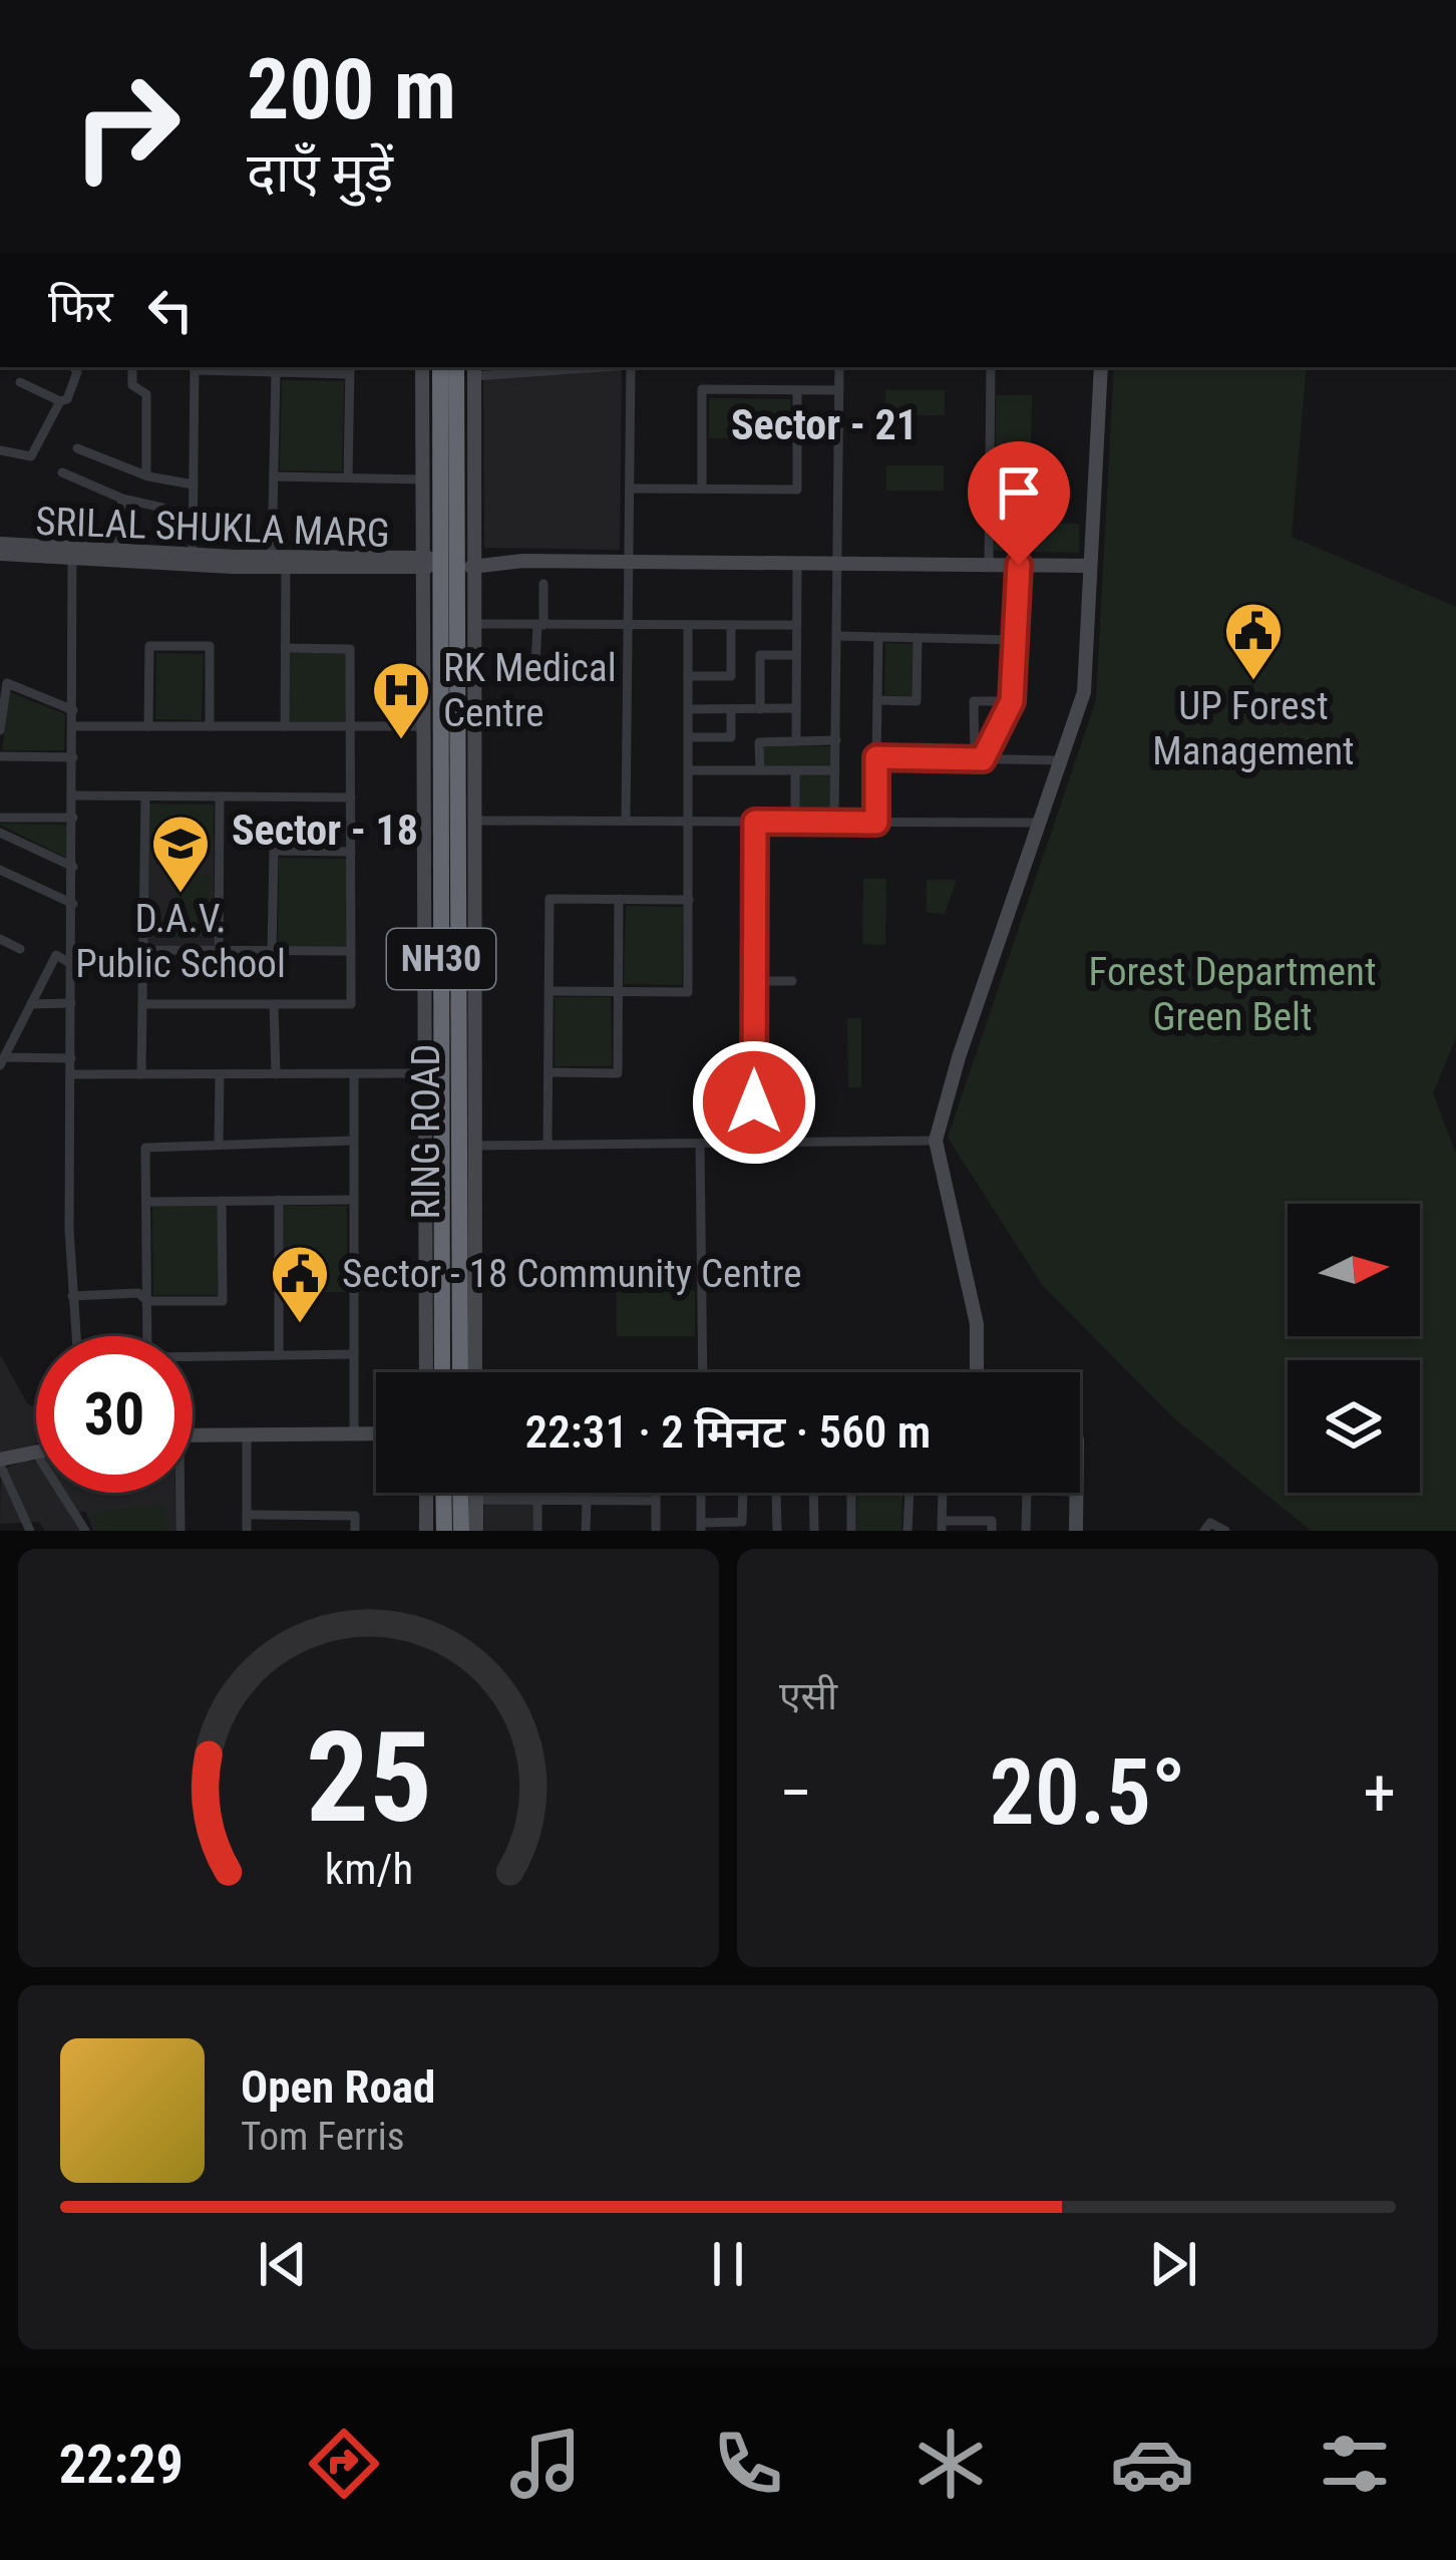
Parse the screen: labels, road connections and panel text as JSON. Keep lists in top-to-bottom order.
{
  "streets": {
    "highway": ["NH30", "RING ROAD"],
    "street": ["SRILAL SHUKLA MARG"]
  },
  "crossings": [
    ["SRILAL SHUKLA MARG", "RING ROAD"]
  ],
  "districts": ["Sector - 21", "Sector - 18"],
  "parks": ["Forest Department Green Belt"],
  "places": {
    "public building": ["UP Forest Management", "Sector - 18 Community Centre"],
    "hospital": ["RK Medical Centre"],
    "school or university": ["D.A.V. Public School"]
  },
  "north": "right",
  "page": {
    "turn": ["200 m", "दाएँ मुड़ें"],
    "then": "फिर",
    "limit": "30",
    "trip": "22:31 · 2 मिनट · 560 m",
    "tile": "एसी",
    "heat": ["−", "20.5°", "+"],
    "song": ["Open Road", "Tom Ferris"],
    "tabs": "22:29",
    "gauge": ["25", "km/h"]
  }
}
